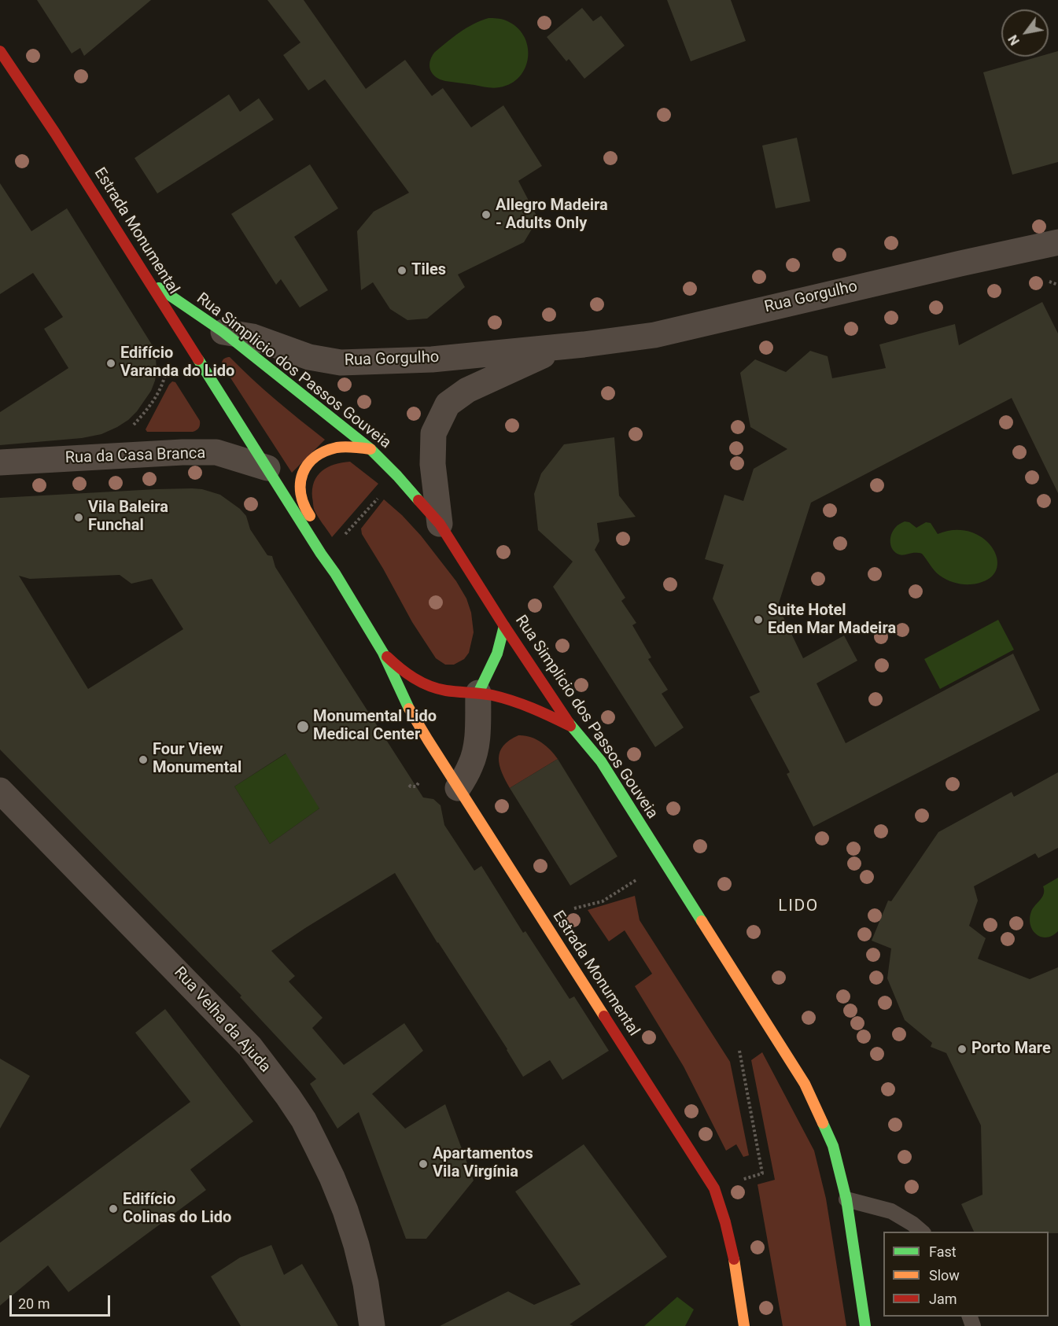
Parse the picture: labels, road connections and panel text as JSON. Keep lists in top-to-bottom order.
{
  "streets": {
    "main road": ["Estrada Monumental", "Rua Simplicio dos Passos Gouveia"],
    "street": ["Rua Gorgulho", "Rua da Casa Branca", "Rua Velha da Ajuda"]
  },
  "crossings": [
    ["Estrada Monumental", "Rua Simplicio dos Passos Gouveia"],
    ["Estrada Monumental", "Rua da Casa Branca"],
    ["Rua Gorgulho", "Rua Simplicio dos Passos Gouveia"]
  ],
  "districts": ["LIDO"],
  "places": [
    "Allegro Madeira - Adults Only",
    "Tiles",
    "Edifício Varanda do Lido",
    "Vila Baleira Funchal",
    "Suite Hotel Eden Mar Madeira",
    "Monumental Lido Medical Center",
    "Four View Monumental",
    "Porto Mare",
    "Apartamentos Vila Virgínia",
    "Edifício Colinas do Lido"
  ],
  "legend": ["Fast", "Slow", "Jam"],
  "scale_bar": "20 m",
  "north": "bottom left"
}
